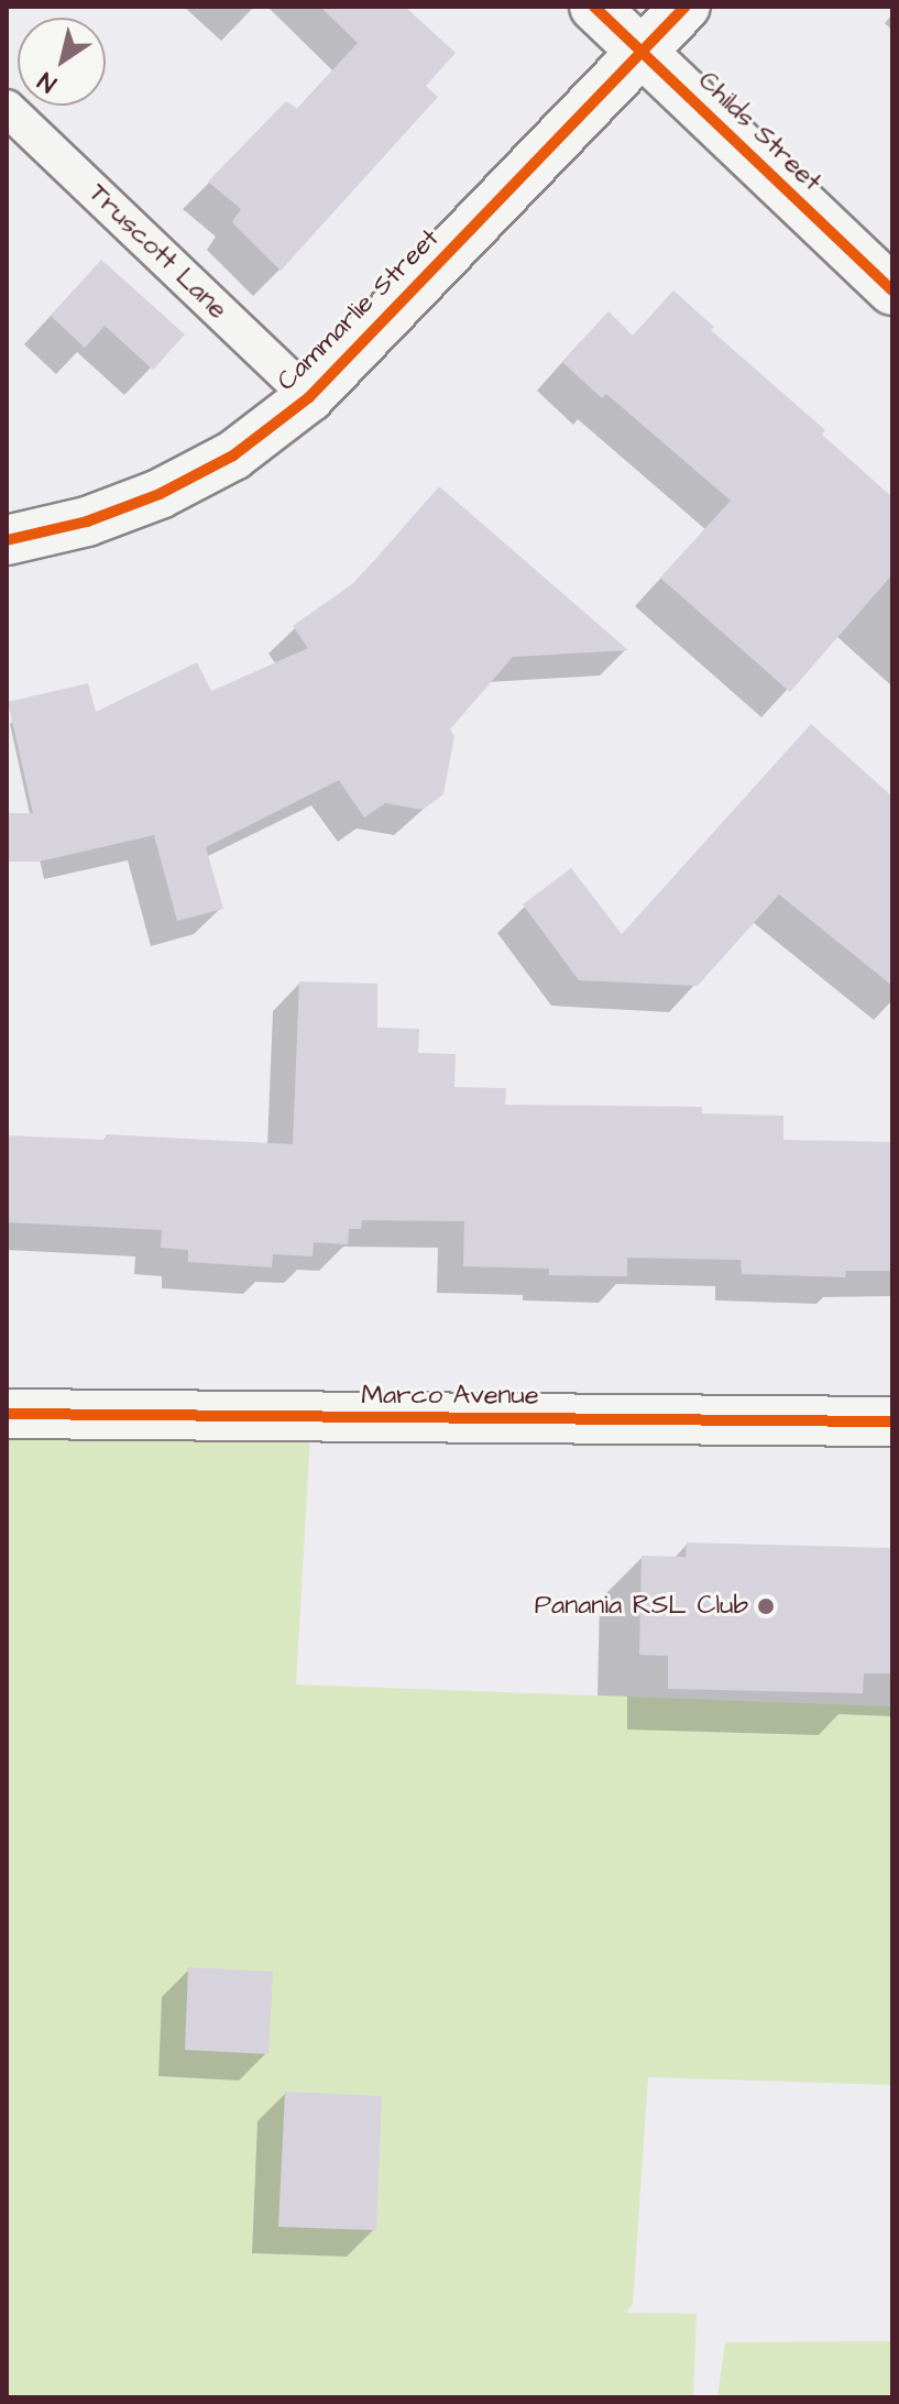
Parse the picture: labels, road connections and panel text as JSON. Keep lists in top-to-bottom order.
{
  "streets": {
    "street": ["Childs Street", "Cammarlie Street", "Marco Avenue"],
    "lane": ["Truscott Lane"]
  },
  "crossings": [
    ["Childs Street", "Cammarlie Street"],
    ["Truscott Lane", "Cammarlie Street"]
  ],
  "places": ["Panania RSL Club"],
  "north": "bottom left"
}
